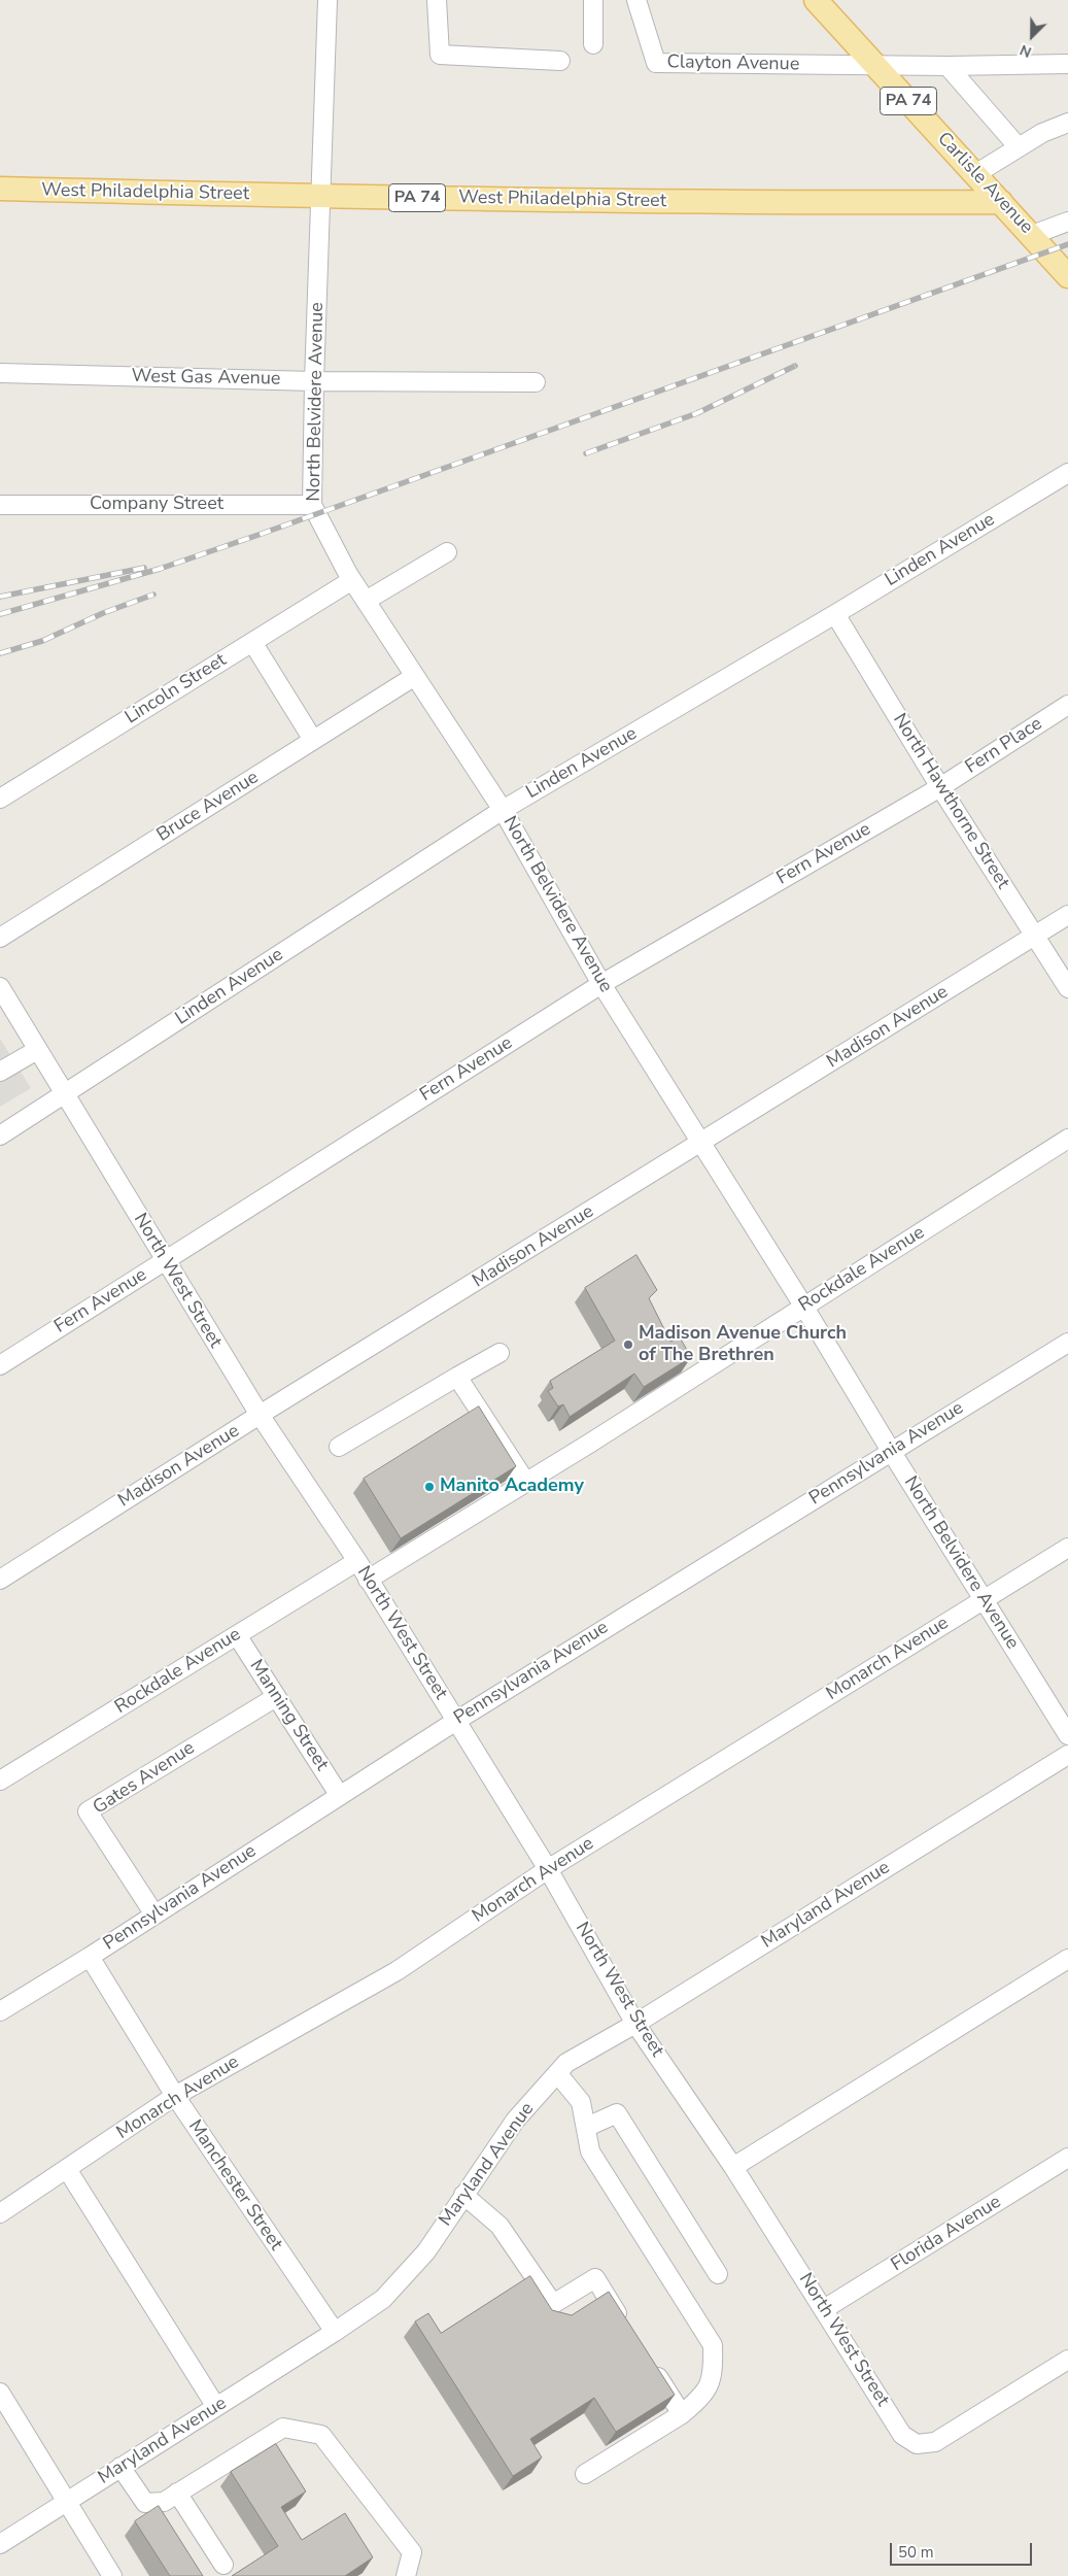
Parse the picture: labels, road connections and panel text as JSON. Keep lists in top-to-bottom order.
{
  "streets": {
    "main road": ["PA 74", "Carlisle Avenue", "West Philadelphia Street"],
    "street": [
      "Clayton Avenue",
      "West Gas Avenue",
      "North Belvidere Avenue",
      "Company Street",
      "Linden Avenue",
      "Lincoln Street",
      "Fern Place",
      "North Hawthorne Street",
      "Bruce Avenue",
      "Fern Avenue",
      "Madison Avenue",
      "Rockdale Avenue",
      "North West Street",
      "Pennsylvania Avenue",
      "Monarch Avenue",
      "Manning Street",
      "Gates Avenue",
      "Maryland Avenue",
      "Manchester Street",
      "Florida Avenue"
    ]
  },
  "crossings": [
    ["Clayton Avenue", "Carlisle Avenue"],
    ["Carlisle Avenue", "West Philadelphia Street"],
    ["West Philadelphia Street", "North Belvidere Avenue"],
    ["West Gas Avenue", "North Belvidere Avenue"],
    ["North Belvidere Avenue", "Company Street"],
    ["North Belvidere Avenue", "Linden Avenue"],
    ["North Belvidere Avenue", "Lincoln Street"],
    ["North Belvidere Avenue", "Bruce Avenue"],
    ["North Belvidere Avenue", "Fern Avenue"],
    ["North Belvidere Avenue", "Madison Avenue"],
    ["North Belvidere Avenue", "Rockdale Avenue"],
    ["North Belvidere Avenue", "Pennsylvania Avenue"],
    ["North Belvidere Avenue", "Monarch Avenue"],
    ["Linden Avenue", "North Hawthorne Street"],
    ["Linden Avenue", "North West Street"],
    ["Fern Place", "North Hawthorne Street"],
    ["Fern Place", "Fern Avenue"],
    ["North Hawthorne Street", "Fern Avenue"],
    ["North Hawthorne Street", "Madison Avenue"],
    ["Fern Avenue", "North West Street"],
    ["Madison Avenue", "North West Street"],
    ["Rockdale Avenue", "North West Street"],
    ["Rockdale Avenue", "Manning Street"],
    ["North West Street", "Pennsylvania Avenue"],
    ["North West Street", "Monarch Avenue"],
    ["North West Street", "Maryland Avenue"],
    ["North West Street", "Florida Avenue"],
    ["Pennsylvania Avenue", "Manning Street"],
    ["Pennsylvania Avenue", "Gates Avenue"],
    ["Pennsylvania Avenue", "Manchester Street"],
    ["Monarch Avenue", "Manchester Street"],
    ["Manning Street", "Gates Avenue"],
    ["Maryland Avenue", "Manchester Street"]
  ],
  "places": ["Madison Avenue Church of The Brethren", "Manito Academy"],
  "scale_bar": "50 m",
  "north": "bottom left"
}
